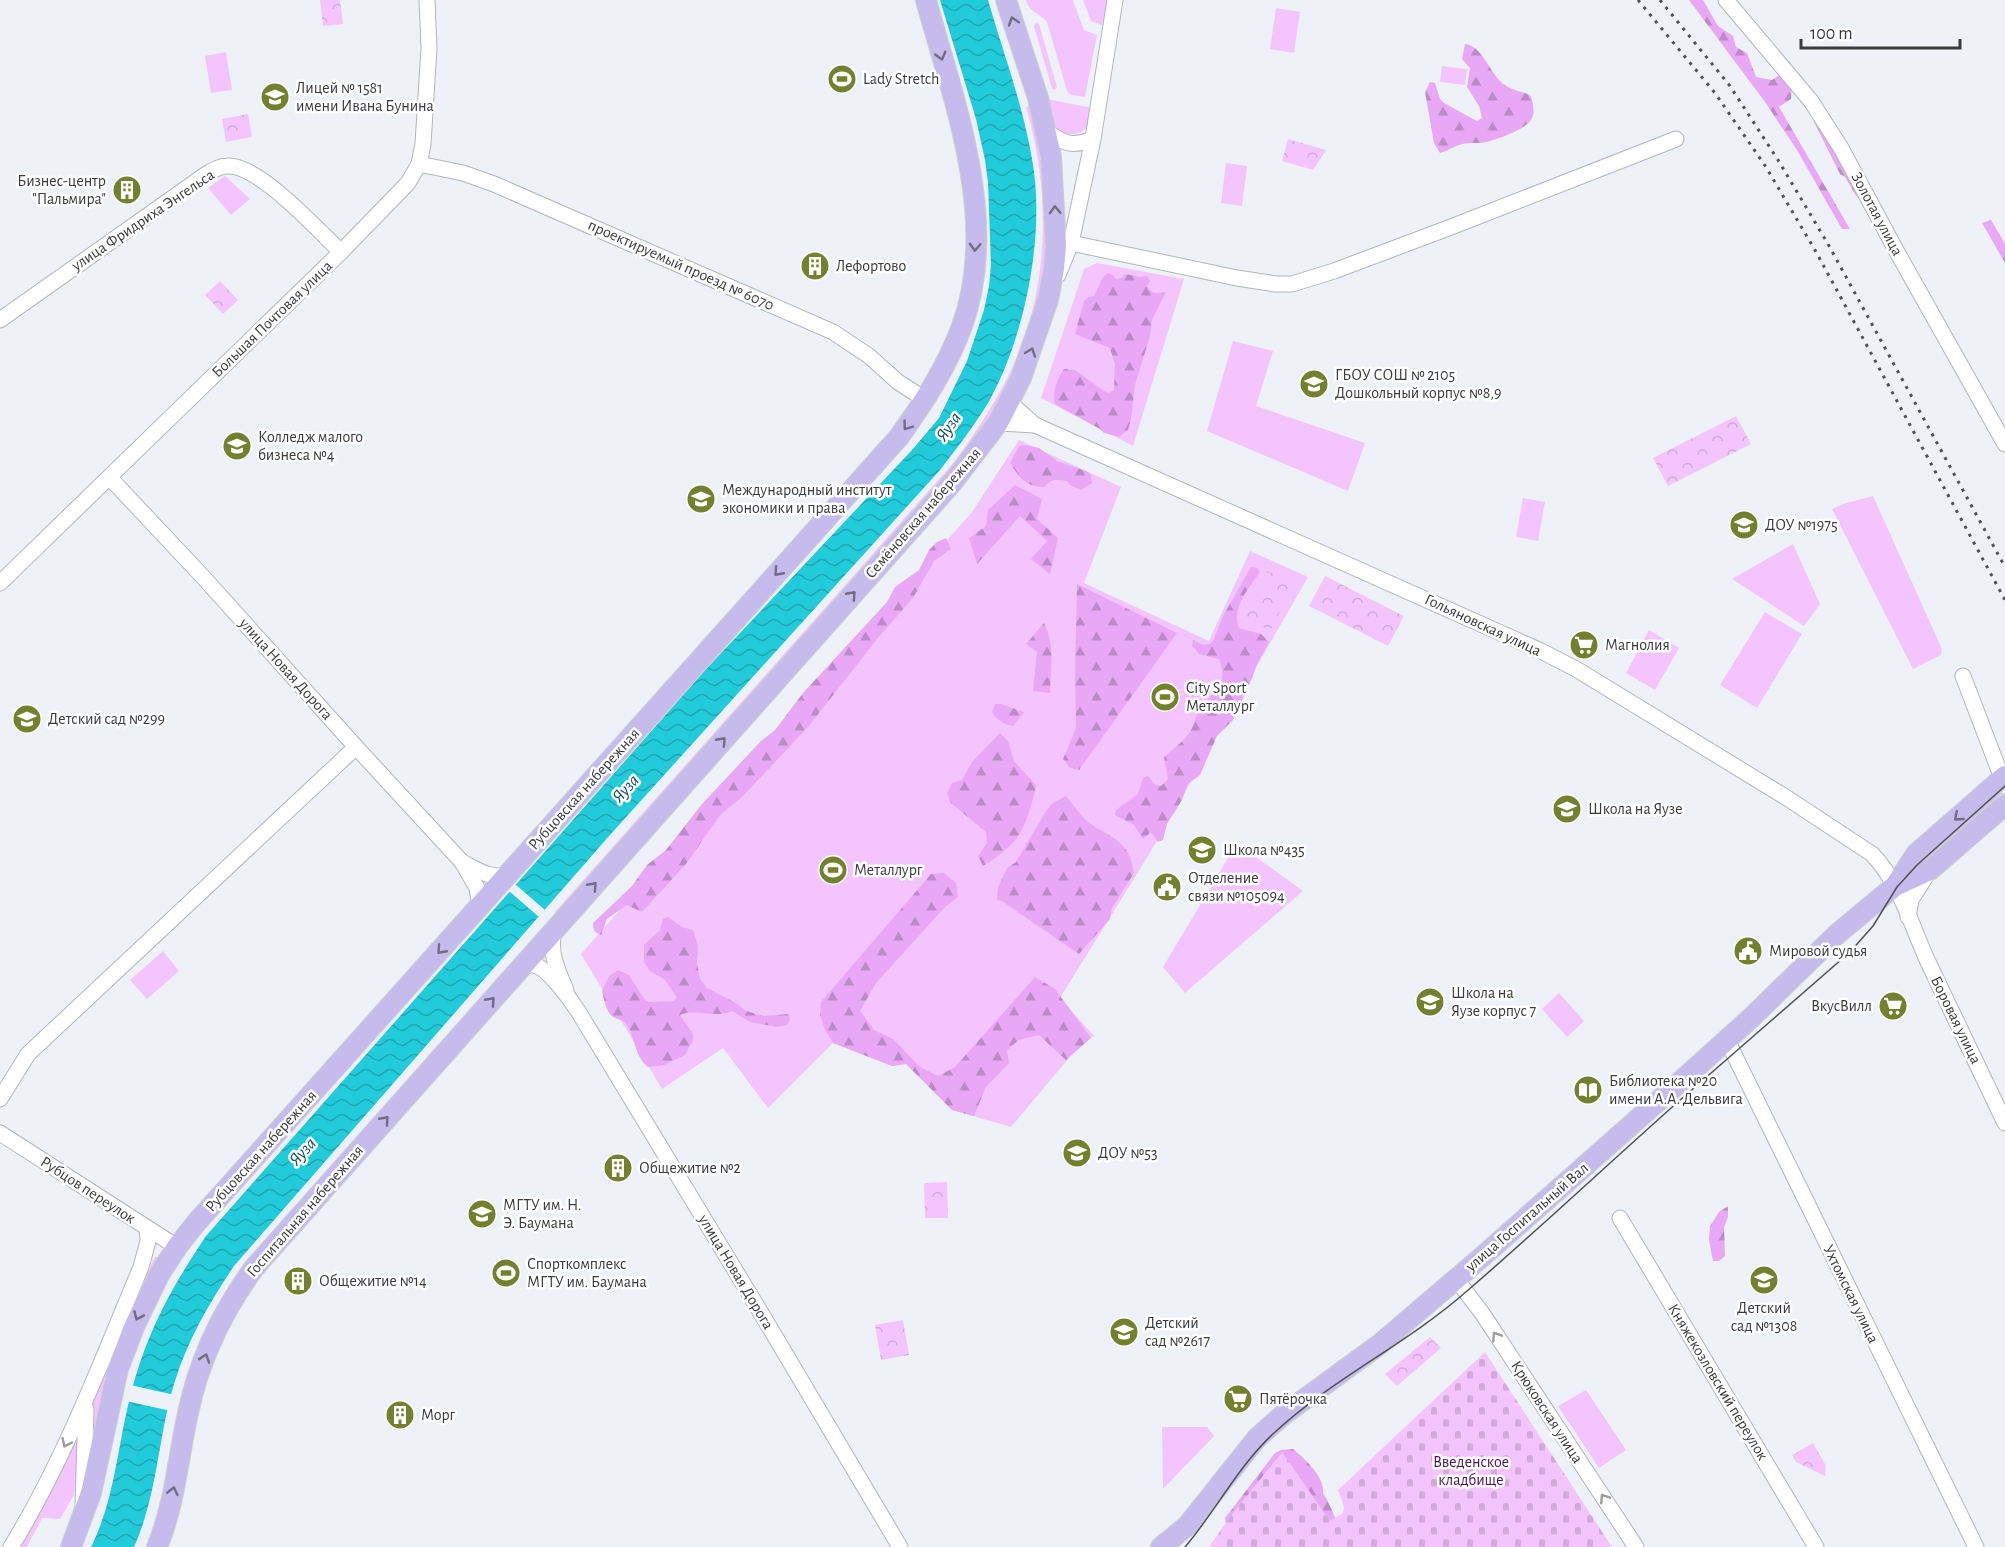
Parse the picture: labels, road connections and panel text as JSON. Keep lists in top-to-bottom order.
{
  "streets": {
    "main road": [
      "Семёновская набережная",
      "Рубцовская набережная",
      "Госпитальная набережная",
      "улица Госпитальный Вал"
    ],
    "street": [
      "Золотая улица",
      "улица Фридриха Энгельса",
      "проектируемый проезд № 6070",
      "Большая Почтовая улица",
      "Гольяновская улица",
      "улица Новая Дорога",
      "Боровая улица",
      "Рубцов переулок",
      "Ухтомская улица",
      "Княжекозловский переулок",
      "Крюковская улица"
    ]
  },
  "crossings": [
    ["улица Фридриха Энгельса", "Большая Почтовая улица"],
    ["проектируемый проезд № 6070", "Большая Почтовая улица"],
    ["проектируемый проезд № 6070", "Рубцовская набережная"],
    ["Большая Почтовая улица", "улица Новая Дорога"],
    ["Семёновская набережная", "Гольяновская улица"],
    ["Семёновская набережная", "улица Новая Дорога"],
    ["Семёновская набережная", "Госпитальная набережная"],
    ["Гольяновская улица", "Боровая улица"],
    ["Гольяновская улица", "улица Госпитальный Вал"],
    ["улица Новая Дорога", "Рубцовская набережная"],
    ["улица Новая Дорога", "Госпитальная набережная"],
    ["Рубцовская набережная", "Рубцов переулок"],
    ["Боровая улица", "улица Госпитальный Вал"],
    ["улица Госпитальный Вал", "Ухтомская улица"],
    ["улица Госпитальный Вал", "Крюковская улица"]
  ],
  "one_way": [
    "Семёновская набережная",
    "Рубцовская набережная",
    "Госпитальная набережная",
    "Крюковская улица"
  ],
  "water": ["Яуза"],
  "parks": ["Введенское кладбище"],
  "places": {
    "sports": [
      "Lady Stretch",
      "City Sport Металлург",
      "Металлург",
      "Спорткомплекс МГТУ им. Баумана"
    ],
    "school or university": [
      "Лицей № 1581 имени Ивана Бунина",
      "ГБОУ СОШ № 2105 Дошкольный корпус №8,9",
      "Колледж малого бизнеса №4",
      "Международный институт экономики и права",
      "ДОУ №1975",
      "Детский сад №299",
      "Школа на Яузе",
      "Школа №435",
      "Школа на Яузе корпус 7",
      "ДОУ №53",
      "МГТУ им. Н. Э. Баумана",
      "Детский сад №1308",
      "Детский сад №2617"
    ],
    "building": [
      "Бизнес-центр \"Пальмира\"",
      "Лефортово",
      "Общежитие №2",
      "Общежитие №14",
      "Морг"
    ],
    "supermarket": ["Магнолия", "ВкусВилл", "Пятёрочка"],
    "public building": ["Отделение связи №105094", "Мировой судья"],
    "library": ["Библиотека №20 имени А.А. Дельвига"]
  },
  "scale_bar": "100 m"
}
